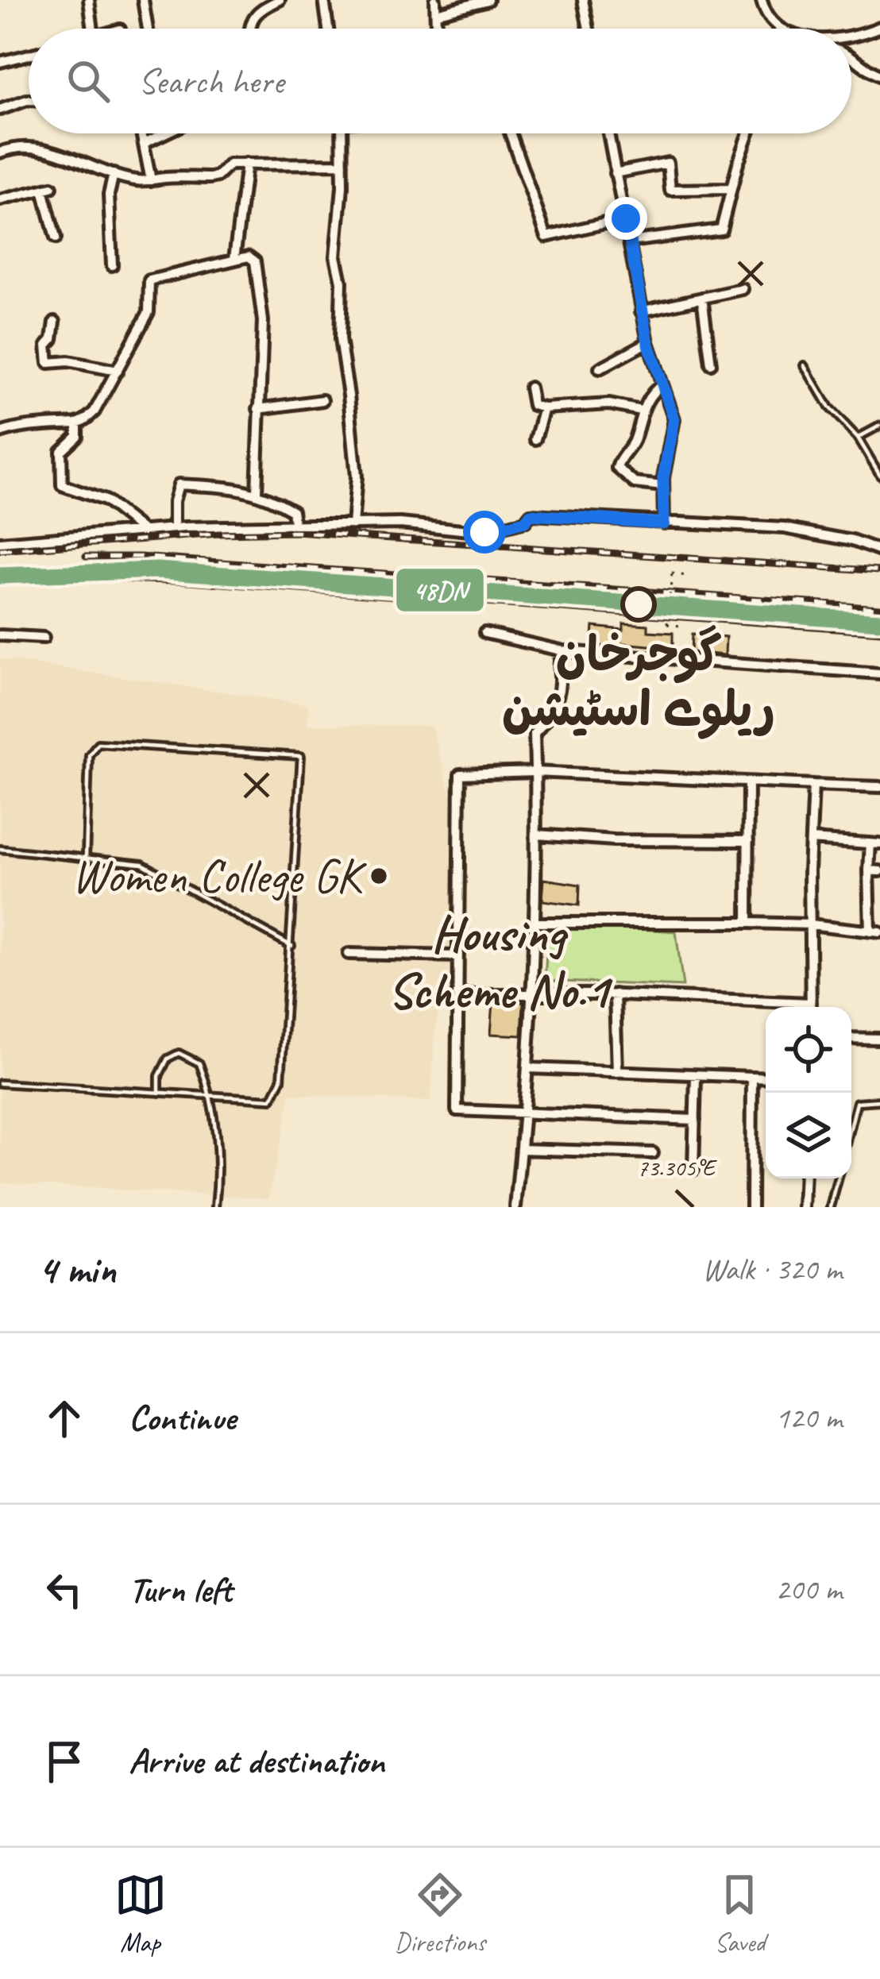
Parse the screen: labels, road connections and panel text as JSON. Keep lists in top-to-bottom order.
{
  "districts": ["Housing Scheme No.1"],
  "places": ["گوجرخان ریلوے اسٹیشن", "Women College GK"],
  "lines": ["transit line 48DN"],
  "page": {
    "search": "Search here",
    "heading": ["4 min", "Walk · 320 m"],
    "list": [
      ["Continue", "120 m"],
      ["Turn left", "200 m"],
      "Arrive at destination"
    ],
    "nav": ["Map", "Directions", "Saved"]
  },
  "coordinates": ["73.305°E"]
}
